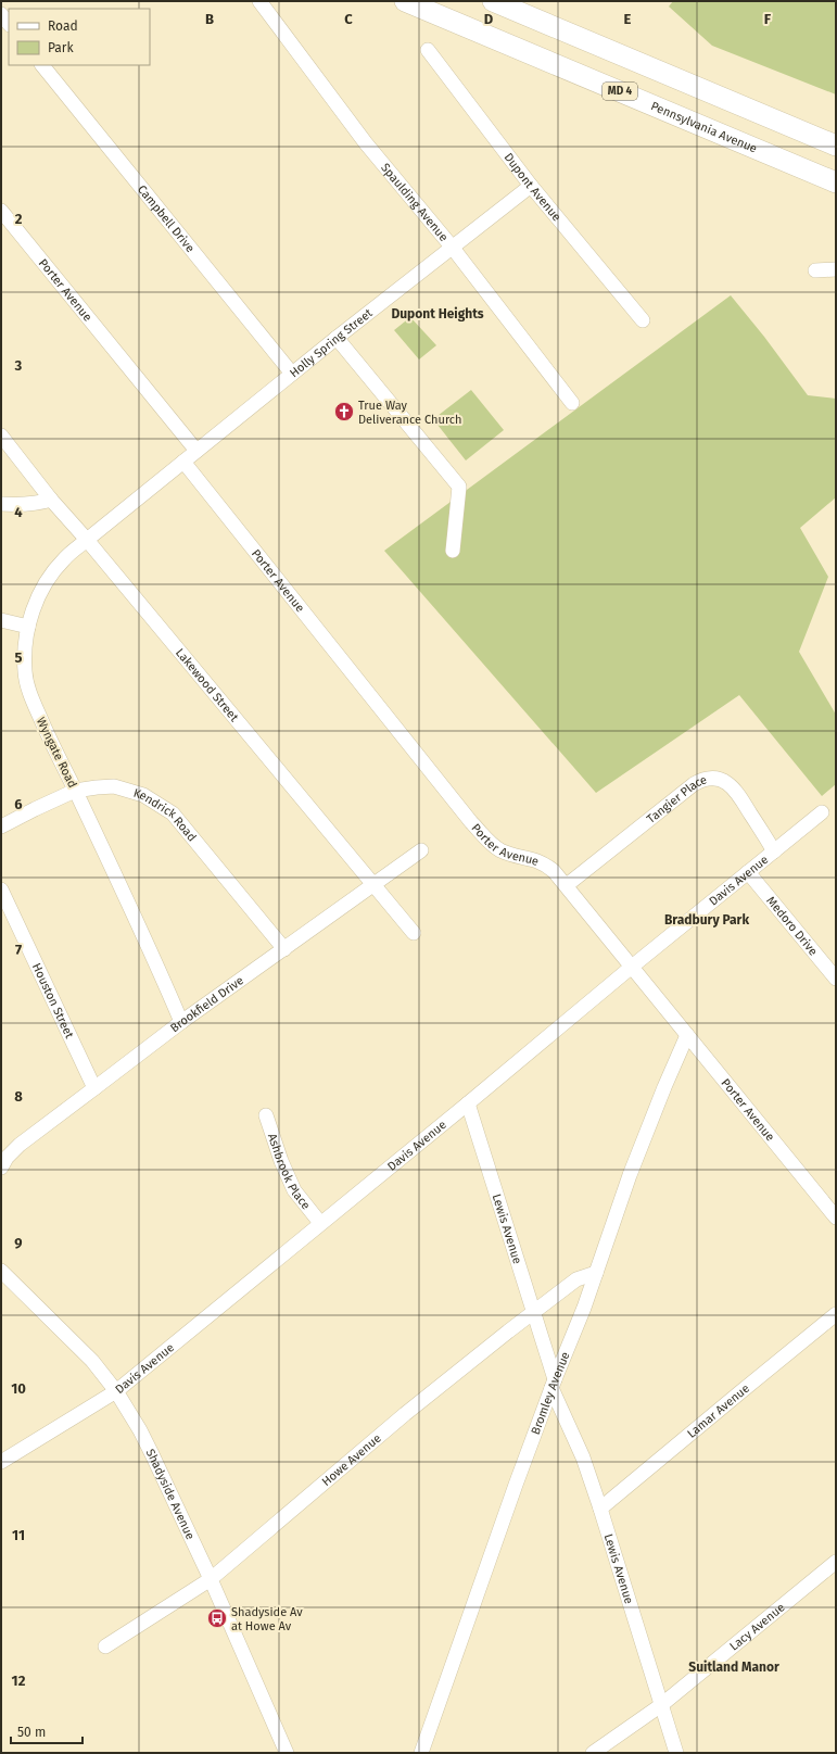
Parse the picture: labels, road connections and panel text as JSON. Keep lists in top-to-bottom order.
{
  "streets": {
    "highway": ["MD 4", "Pennsylvania Avenue"],
    "street": [
      "Dupont Avenue",
      "Spaulding Avenue",
      "Campbell Drive",
      "Porter Avenue",
      "Holly Spring Street",
      "Lakewood Street",
      "Wyngate Road",
      "Tangier Place",
      "Kendrick Road",
      "Davis Avenue",
      "Medoro Drive",
      "Houston Street",
      "Brookfield Drive",
      "Ashbrook Place",
      "Lewis Avenue",
      "Bromley Avenue",
      "Lamar Avenue",
      "Howe Avenue",
      "Shadyside Avenue",
      "Lacy Avenue"
    ]
  },
  "crossings": [
    ["Dupont Avenue", "Holly Spring Street"],
    ["Spaulding Avenue", "Holly Spring Street"],
    ["Campbell Drive", "Holly Spring Street"],
    ["Porter Avenue", "Holly Spring Street"],
    ["Porter Avenue", "Tangier Place"],
    ["Porter Avenue", "Davis Avenue"],
    ["Porter Avenue", "Bromley Avenue"],
    ["Holly Spring Street", "Wyngate Road"],
    ["Lakewood Street", "Wyngate Road"],
    ["Lakewood Street", "Brookfield Drive"],
    ["Wyngate Road", "Kendrick Road"],
    ["Wyngate Road", "Brookfield Drive"],
    ["Tangier Place", "Davis Avenue"],
    ["Kendrick Road", "Brookfield Drive"],
    ["Davis Avenue", "Medoro Drive"],
    ["Davis Avenue", "Ashbrook Place"],
    ["Davis Avenue", "Lewis Avenue"],
    ["Davis Avenue", "Shadyside Avenue"],
    ["Houston Street", "Brookfield Drive"],
    ["Lewis Avenue", "Bromley Avenue"],
    ["Lewis Avenue", "Lamar Avenue"],
    ["Lewis Avenue", "Howe Avenue"],
    ["Lewis Avenue", "Lacy Avenue"],
    ["Bromley Avenue", "Howe Avenue"],
    ["Howe Avenue", "Shadyside Avenue"]
  ],
  "districts": ["Dupont Heights", "Bradbury Park", "Suitland Manor"],
  "places": {
    "church": ["True Way Deliverance Church"],
    "bus stop": ["Shadyside Av at Howe Av"]
  },
  "legend": ["Road", "Park"],
  "scale_bar": "50 m",
  "grid": {
    "columns": [
      "B",
      "C",
      "D",
      "E",
      "F"
    ],
    "rows": [
      "2",
      "3",
      "4",
      "5",
      "6",
      "7",
      "8",
      "9",
      "10",
      "11",
      "12"
    ]
  }
}
